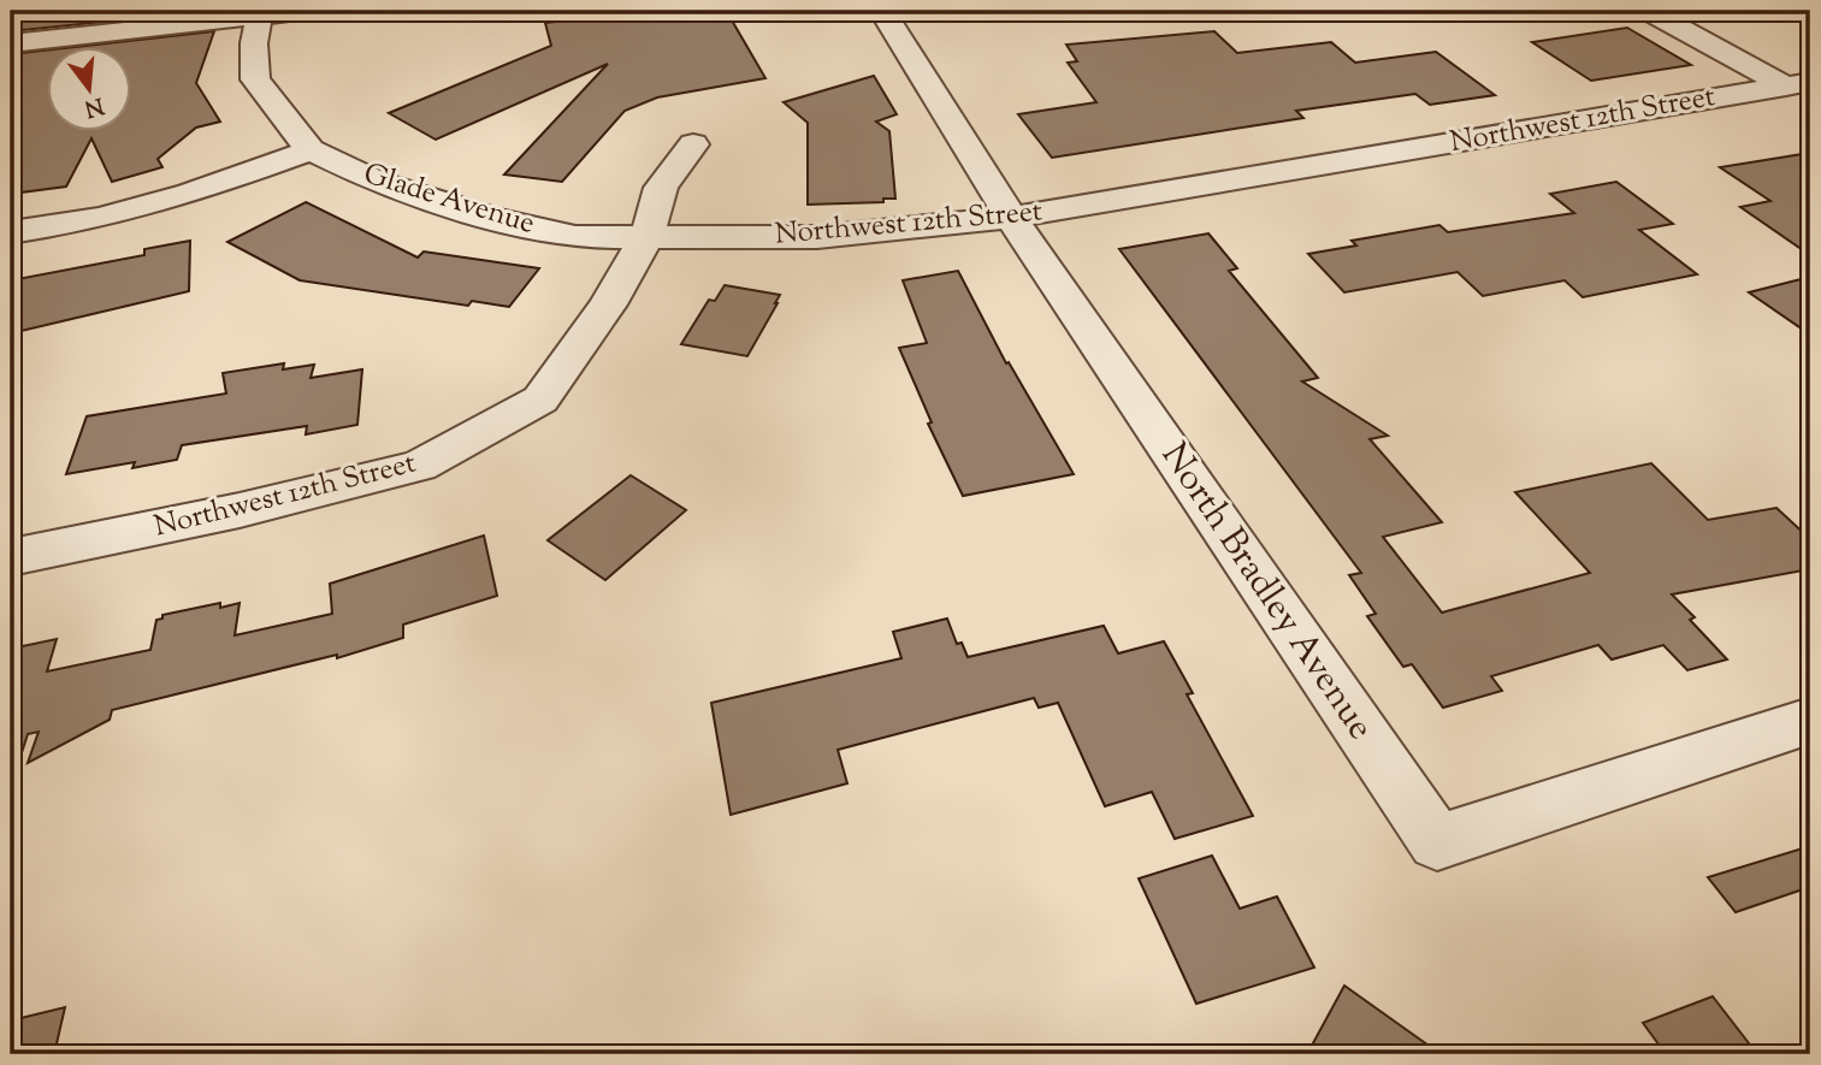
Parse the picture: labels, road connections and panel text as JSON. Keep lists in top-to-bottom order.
{
  "streets": {
    "street": ["Northwest 12th Street", "Glade Avenue", "North Bradley Avenue"]
  },
  "crossings": [
    ["Northwest 12th Street", "Glade Avenue"],
    ["Northwest 12th Street", "North Bradley Avenue"]
  ],
  "north": "bottom"
}
